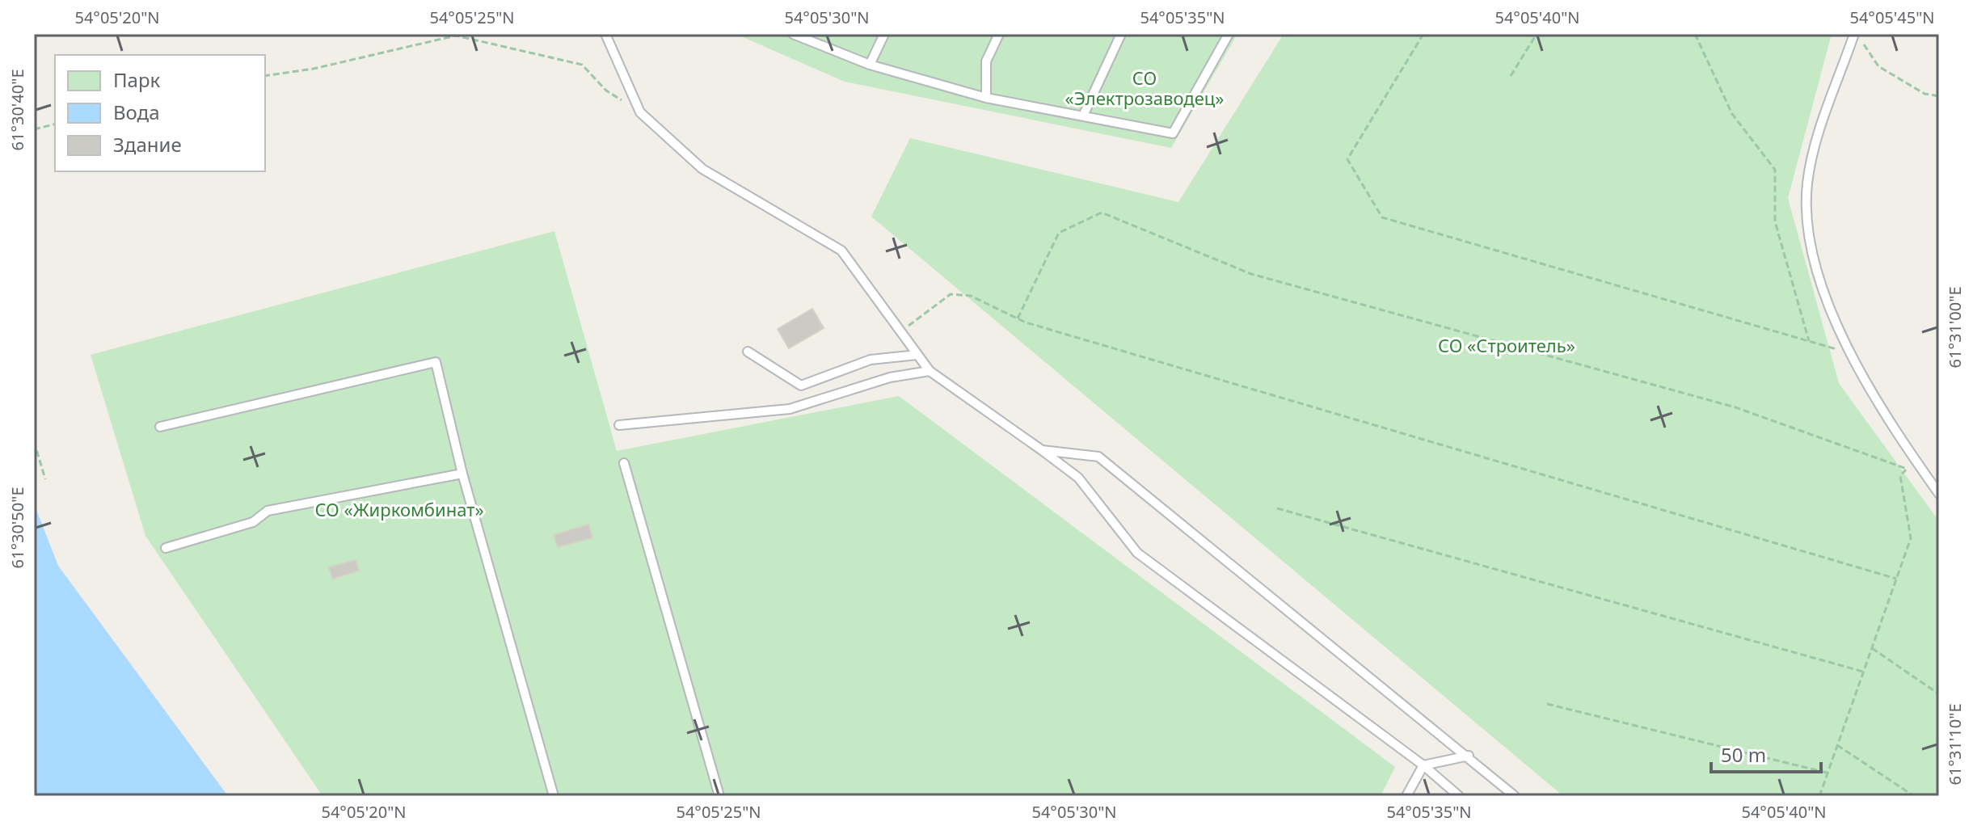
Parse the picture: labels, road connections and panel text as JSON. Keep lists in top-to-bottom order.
{
  "parks": ["СО «Электрозаводец»", "СО «Строитель»", "СО «Жиркомбинат»"],
  "legend": ["Парк", "Вода", "Здание"],
  "scale_bar": "50 m",
  "coordinates": [
    "54°05'20\"N",
    "54°05'25\"N",
    "54°05'30\"N",
    "54°05'35\"N",
    "54°05'40\"N",
    "54°05'45\"N",
    "61°30'40\"E",
    "61°31'00\"E",
    "61°30'50\"E",
    "61°31'10\"E"
  ]
}
